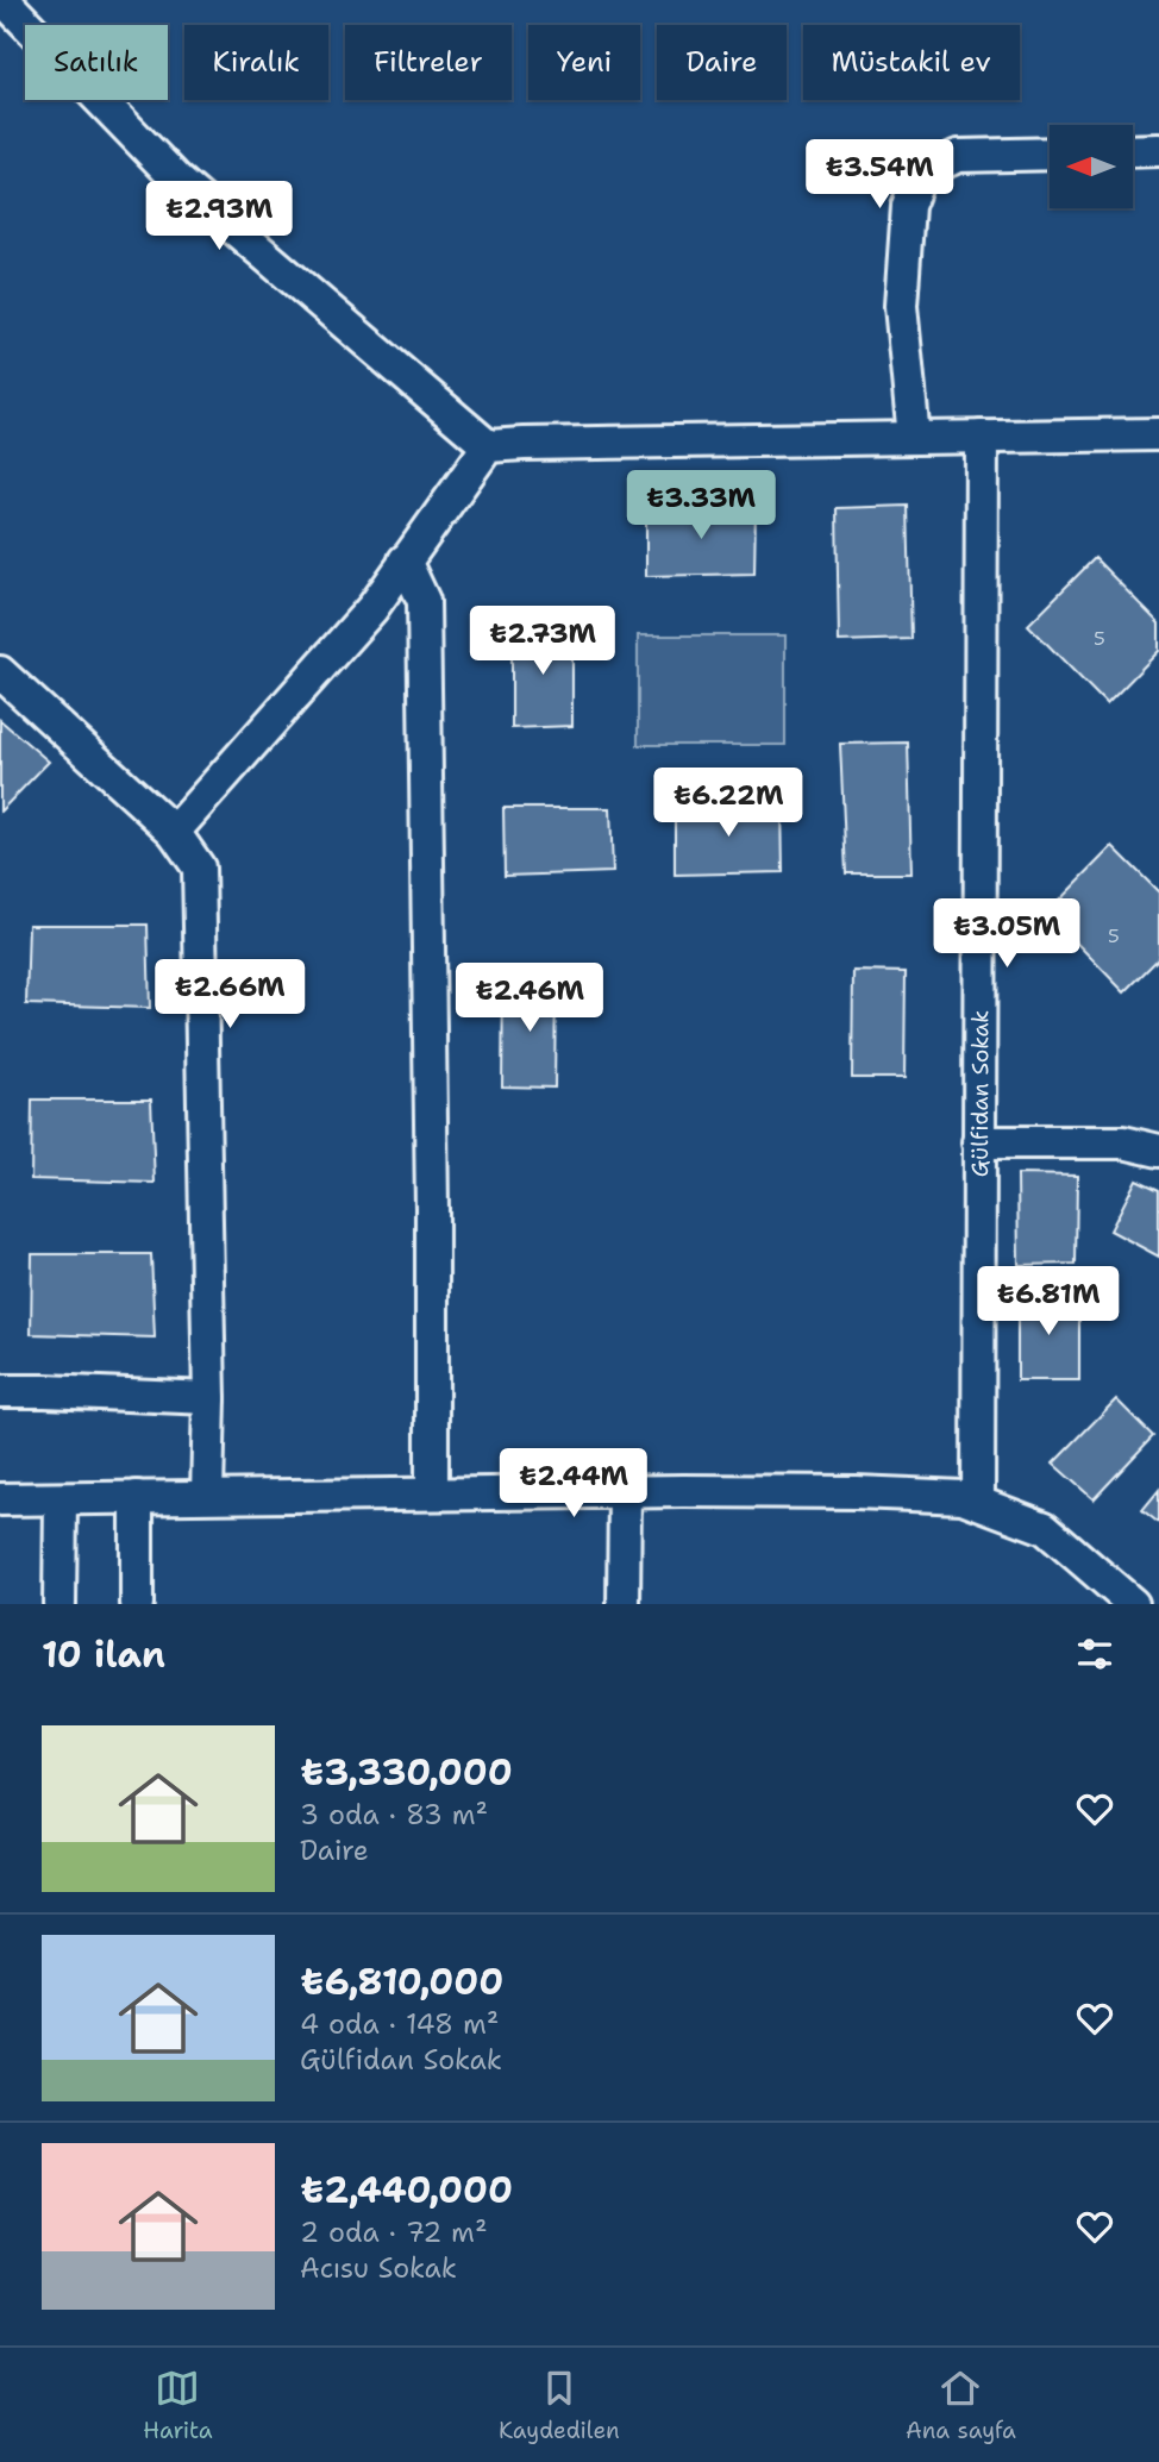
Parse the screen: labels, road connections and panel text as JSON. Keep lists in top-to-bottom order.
{
  "streets": {
    "street": ["Gülfidan Sokak"]
  },
  "house_numbers": ["5", "5"],
  "north": "left",
  "page": {
    "chip": [
      "Satılık",
      "Kiralık",
      "Filtreler",
      "Yeni",
      "Daire",
      "Müstakil ev"
    ],
    "price": [
      "₺3.54M",
      "₺2.93M",
      "₺3.33M",
      "₺2.73M",
      "₺6.22M",
      "₺3.05M",
      "₺2.66M",
      "₺2.46M",
      "₺6.81M",
      "₺2.44M"
    ],
    "heading": "10 ilan",
    "list": [
      {
        "name": "₺3,330,000",
        "note": "3 oda · 83 m² · Daire"
      },
      {
        "name": "₺6,810,000",
        "note": "4 oda · 148 m² · Gülfidan Sokak"
      },
      {
        "name": "₺2,440,000",
        "note": "2 oda · 72 m² · Acısu Sokak"
      }
    ],
    "tabs": ["Harita", "Kaydedilen", "Ana sayfa"]
  }
}
